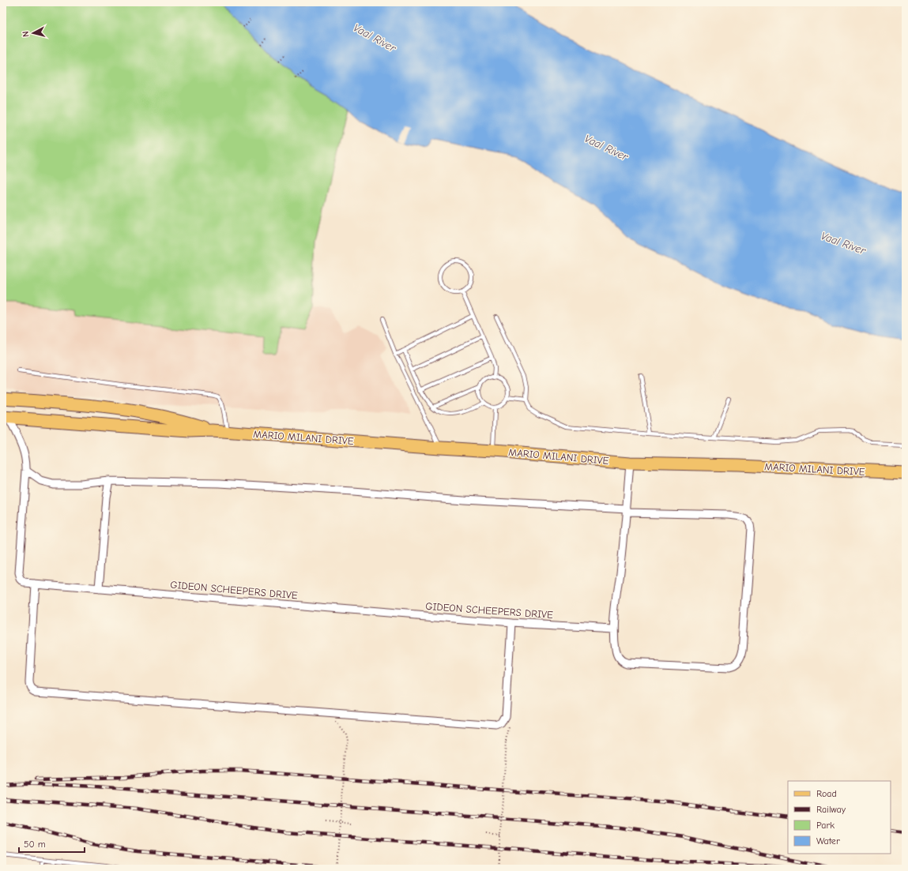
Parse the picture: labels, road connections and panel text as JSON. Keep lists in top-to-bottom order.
{
  "streets": {
    "main road": ["MARIO MILANI DRIVE"],
    "street": ["GIDEON SCHEEPERS DRIVE"]
  },
  "crossings": [
    ["MARIO MILANI DRIVE", "GIDEON SCHEEPERS DRIVE"]
  ],
  "water": ["Vaal River"],
  "legend": [
    "Road",
    "Railway",
    "Park",
    "Water"
  ],
  "scale_bar": "50 m",
  "north": "left"
}
